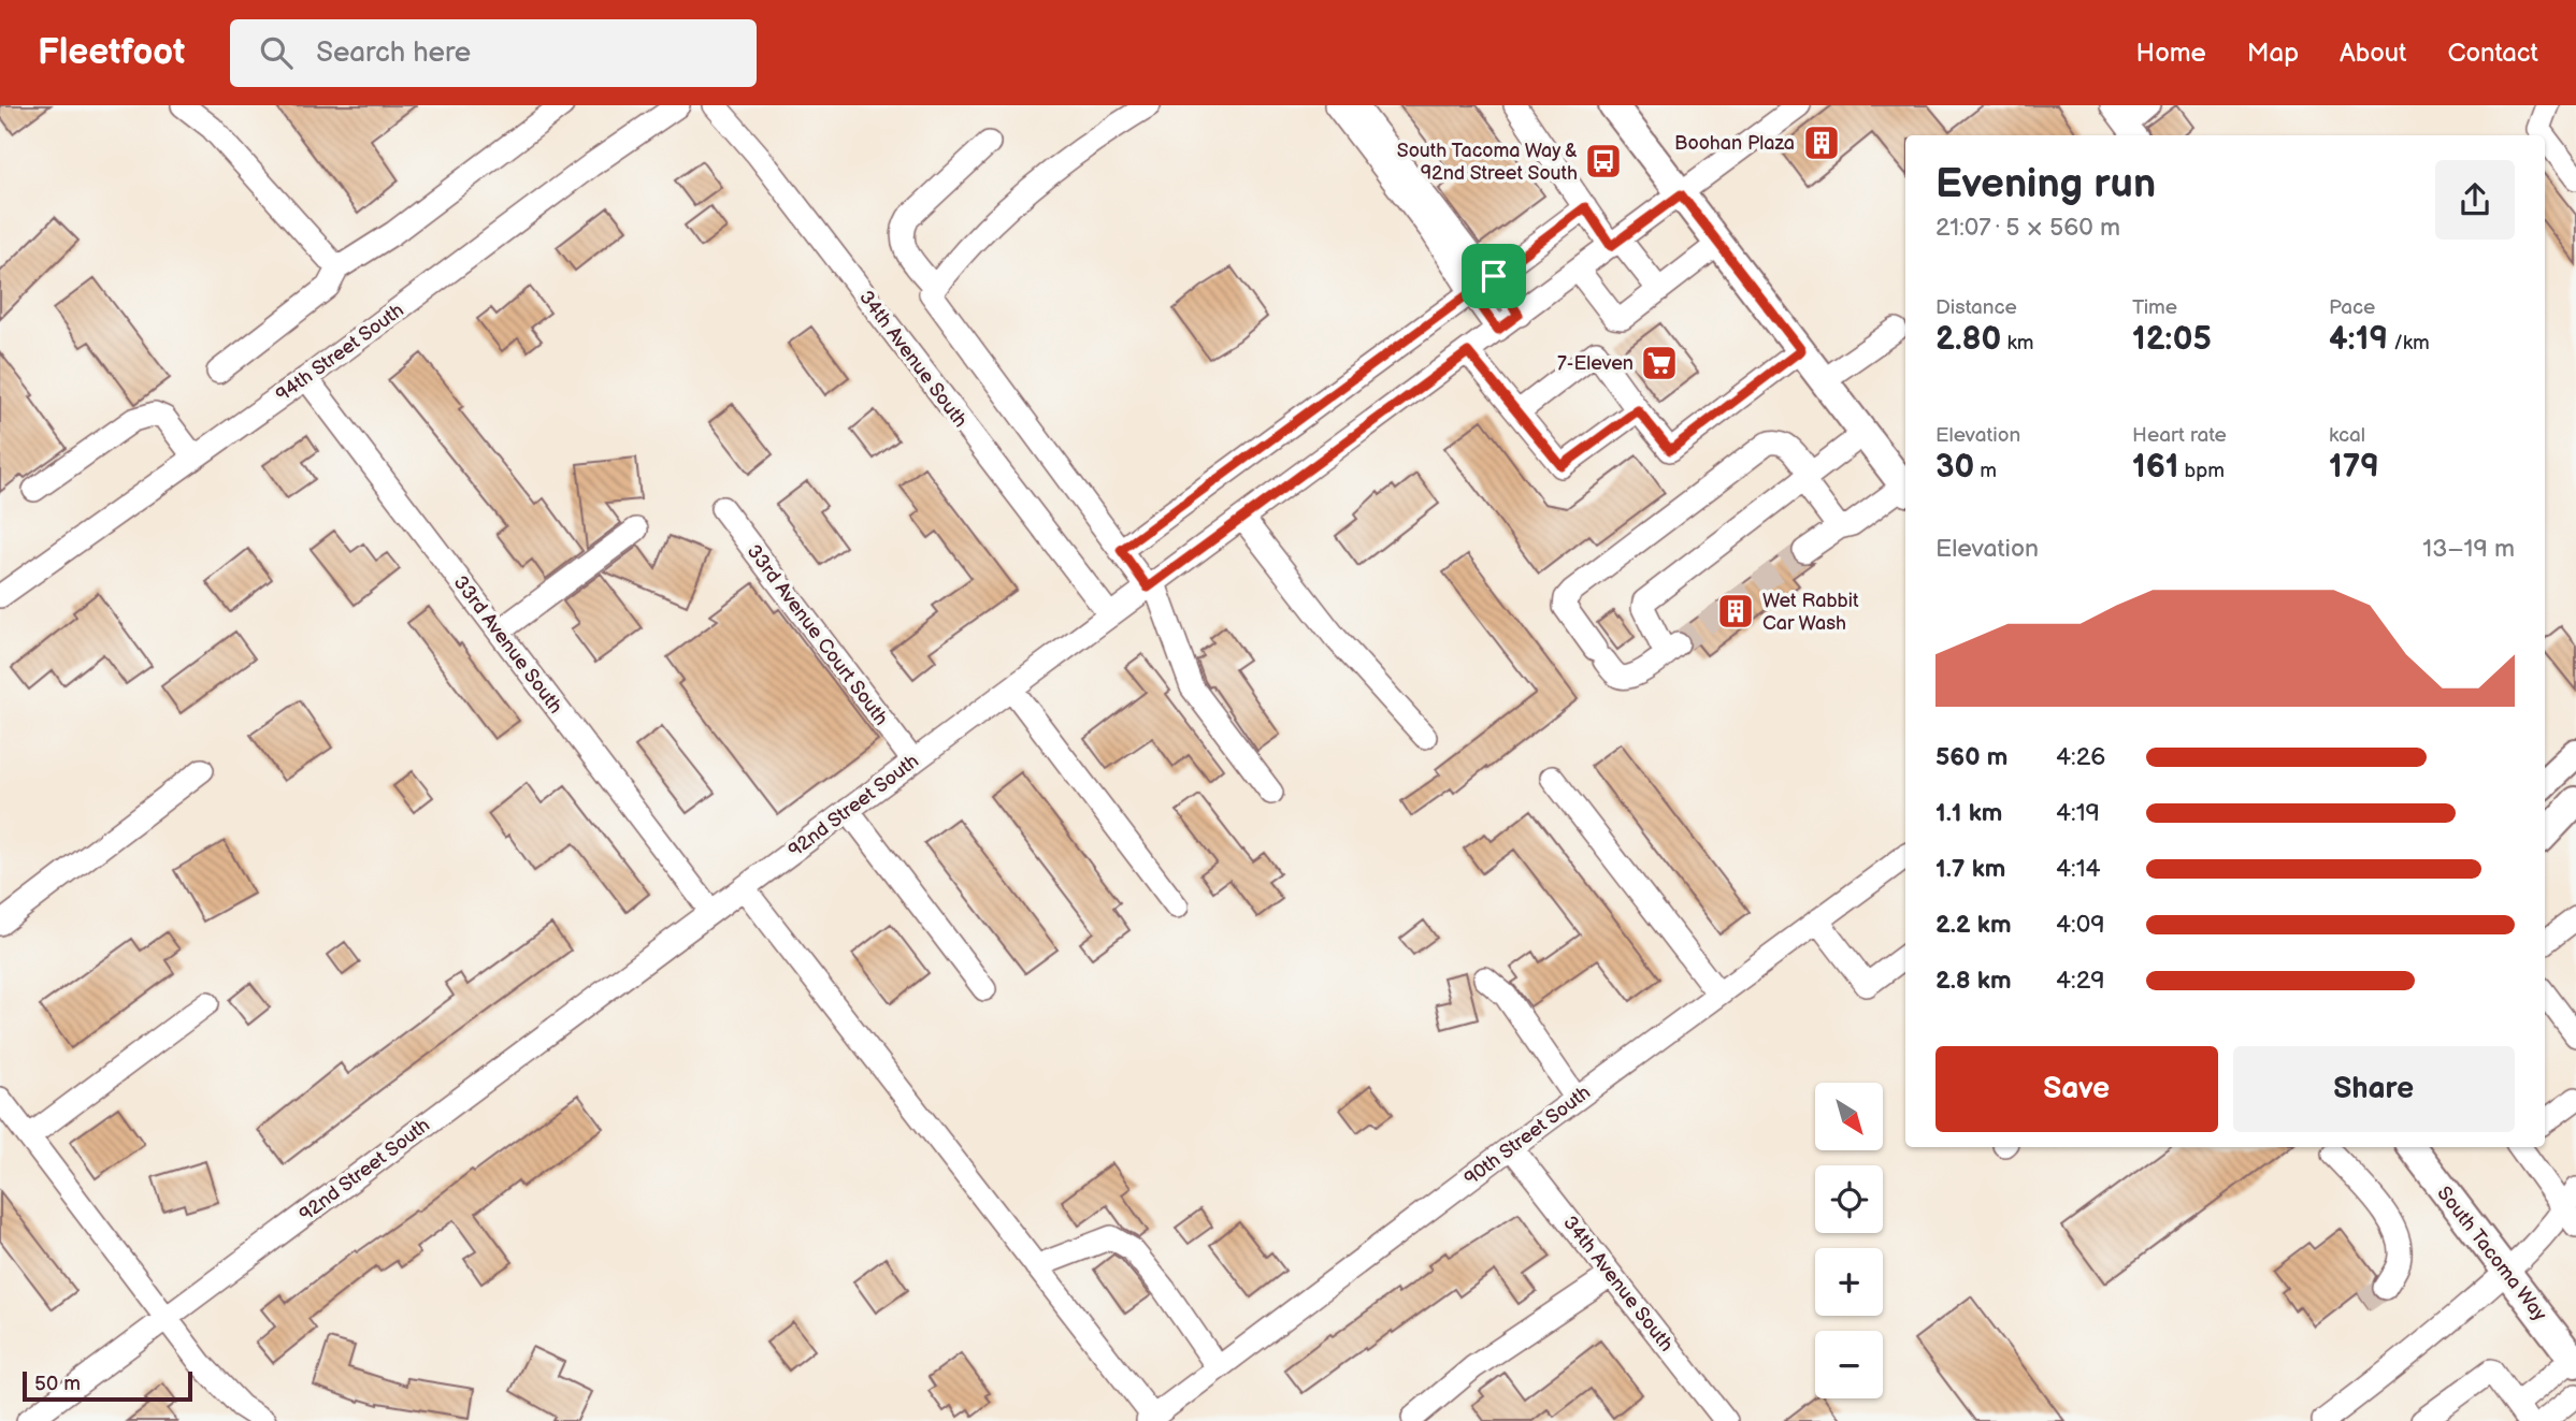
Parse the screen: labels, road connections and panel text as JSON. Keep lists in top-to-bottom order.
{
  "streets": {
    "main road": ["South Tacoma Way"],
    "street": [
      "94th Street South",
      "34th Avenue South",
      "33rd Avenue Court South",
      "33rd Avenue South",
      "92nd Street South",
      "90th Street South"
    ]
  },
  "crossings": [
    ["94th Street South", "33rd Avenue South"],
    ["34th Avenue South", "92nd Street South"],
    ["34th Avenue South", "90th Street South"],
    ["33rd Avenue Court South", "92nd Street South"],
    ["33rd Avenue South", "92nd Street South"]
  ],
  "places": {
    "building": ["Boohan Plaza", "Wet Rabbit Car Wash"],
    "bus stop": ["South Tacoma Way & 92nd Street South"],
    "supermarket": ["7-Eleven"]
  },
  "scale_bar": "50 m",
  "north": "bottom right",
  "page": {
    "header": "Fleetfoot",
    "search": "Search here",
    "nav": [
      "Home",
      "Map",
      "About",
      "Contact"
    ],
    "heading": ["Evening run", "21:07 · 5 × 560 m"],
    "stats": [
      ["Distance", "2.80 km"],
      ["Time", "12:05"],
      ["Pace", "4:19 /km"],
      ["Elevation", "30 m"],
      ["Heart rate", "161 bpm"],
      ["kcal", "179"]
    ],
    "chart": ["Elevation", "13–19 m"],
    "list": [
      {
        "name": "560 m",
        "note": "4:26"
      },
      {
        "name": "1.1 km",
        "note": "4:19"
      },
      {
        "name": "1.7 km",
        "note": "4:14"
      },
      {
        "name": "2.2 km",
        "note": "4:09"
      },
      {
        "name": "2.8 km",
        "note": "4:29"
      }
    ],
    "buttons": ["Save", "Share"],
    "map_buttons": ["+", "−"],
    "scale": "50 m"
  }
}
